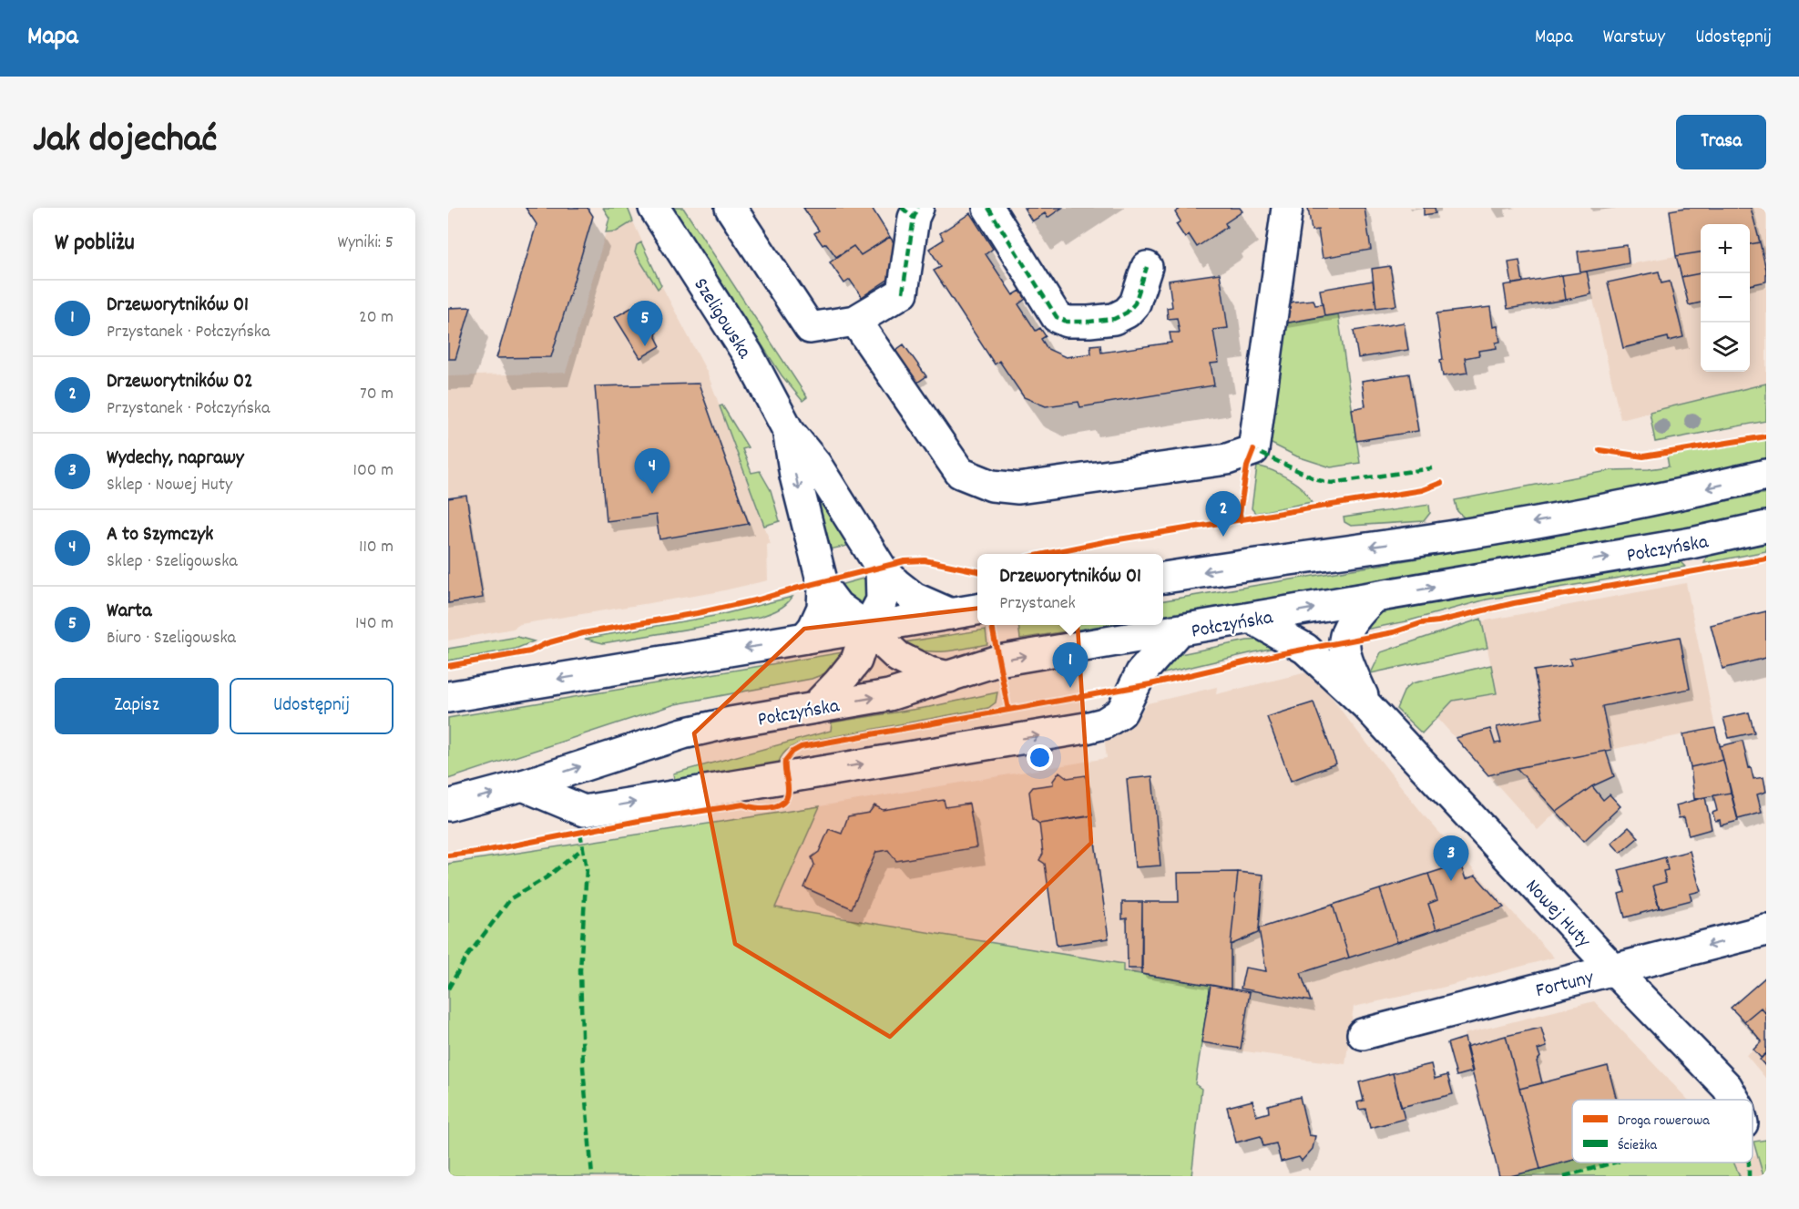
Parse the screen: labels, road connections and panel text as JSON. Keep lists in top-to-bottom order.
{
  "streets": {
    "street": [
      "Szeligowska",
      "Połczyńska",
      "Nowej Huty",
      "Fortuny"
    ]
  },
  "crossings": [
    ["Szeligowska", "Połczyńska"],
    ["Połczyńska", "Nowej Huty"],
    ["Nowej Huty", "Fortuny"]
  ],
  "one_way": ["Fortuny"],
  "legend": ["Droga rowerowa", "Ścieżka"],
  "page": {
    "header": "Mapa",
    "nav": ["Mapa", "Warstwy", "Udostępnij"],
    "title": "Jak dojechać",
    "buttons": [
      "Trasa",
      ["Zapisz", "Udostępnij"]
    ],
    "heading": ["W pobliżu", "Wyniki: 5"],
    "map_buttons": ["+", "−"],
    "list": [
      {
        "mark": "1",
        "name": "Drzeworytników 01",
        "note": "Przystanek · Połczyńska",
        "value": "20 m"
      },
      {
        "mark": "2",
        "name": "Drzeworytników 02",
        "note": "Przystanek · Połczyńska",
        "value": "70 m"
      },
      {
        "mark": "3",
        "name": "Wydechy, naprawy",
        "note": "Sklep · Nowej Huty",
        "value": "100 m"
      },
      {
        "mark": "4",
        "name": "A to Szymczyk",
        "note": "Sklep · Szeligowska",
        "value": "110 m"
      },
      {
        "mark": "5",
        "name": "Warta",
        "note": "Biuro · Szeligowska",
        "value": "140 m"
      }
    ],
    "pins": [
      "5",
      "4",
      "2",
      "1",
      "3"
    ],
    "popup": ["Drzeworytników 01", "Przystanek"]
  }
}
